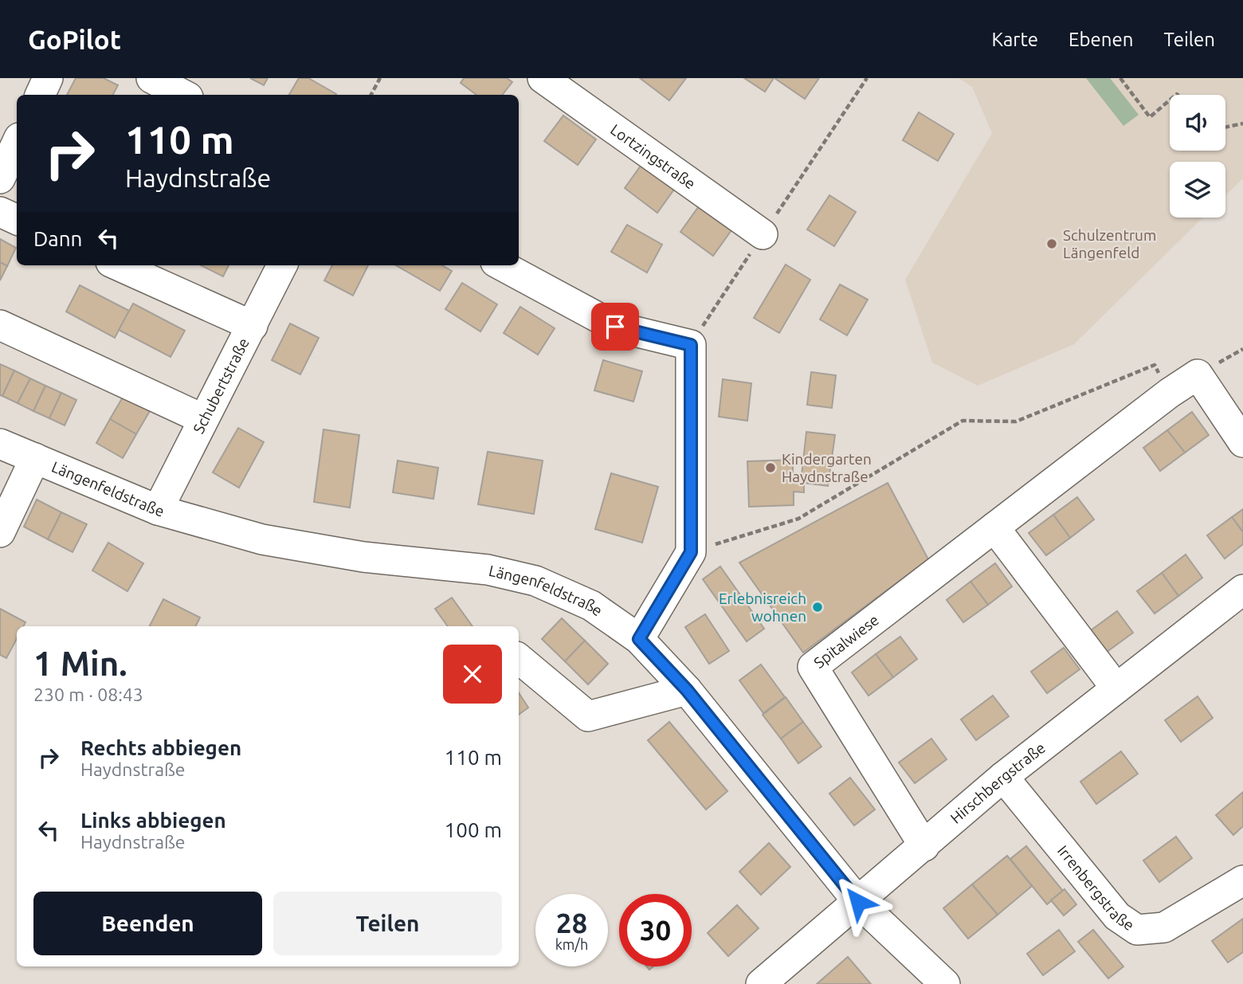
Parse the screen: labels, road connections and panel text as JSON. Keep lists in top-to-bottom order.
{
  "streets": {
    "street": [
      "Lortzingstraße",
      "Schubertstraße",
      "Längenfeldstraße",
      "Spitalwiese",
      "Hirschbergstraße",
      "Irrenbergstraße"
    ]
  },
  "crossings": [
    ["Schubertstraße", "Längenfeldstraße"],
    ["Längenfeldstraße", "Hirschbergstraße"],
    ["Spitalwiese", "Hirschbergstraße"],
    ["Hirschbergstraße", "Irrenbergstraße"]
  ],
  "places": ["Schulzentrum Längenfeld", "Kindergarten Haydnstraße", "Erlebnisreich wohnen"],
  "page": {
    "header": "GoPilot",
    "nav": ["Karte", "Ebenen", "Teilen"],
    "turn": ["110 m", "Haydnstraße"],
    "then": "Dann",
    "heading": ["1 Min.", "230 m · 08:43"],
    "list": [
      {
        "name": "Rechts abbiegen",
        "note": "Haydnstraße",
        "value": "110 m"
      },
      {
        "name": "Links abbiegen",
        "note": "Haydnstraße",
        "value": "100 m"
      }
    ],
    "buttons": ["Beenden", "Teilen"],
    "speed": "28 km/h",
    "limit": "30"
  }
}
